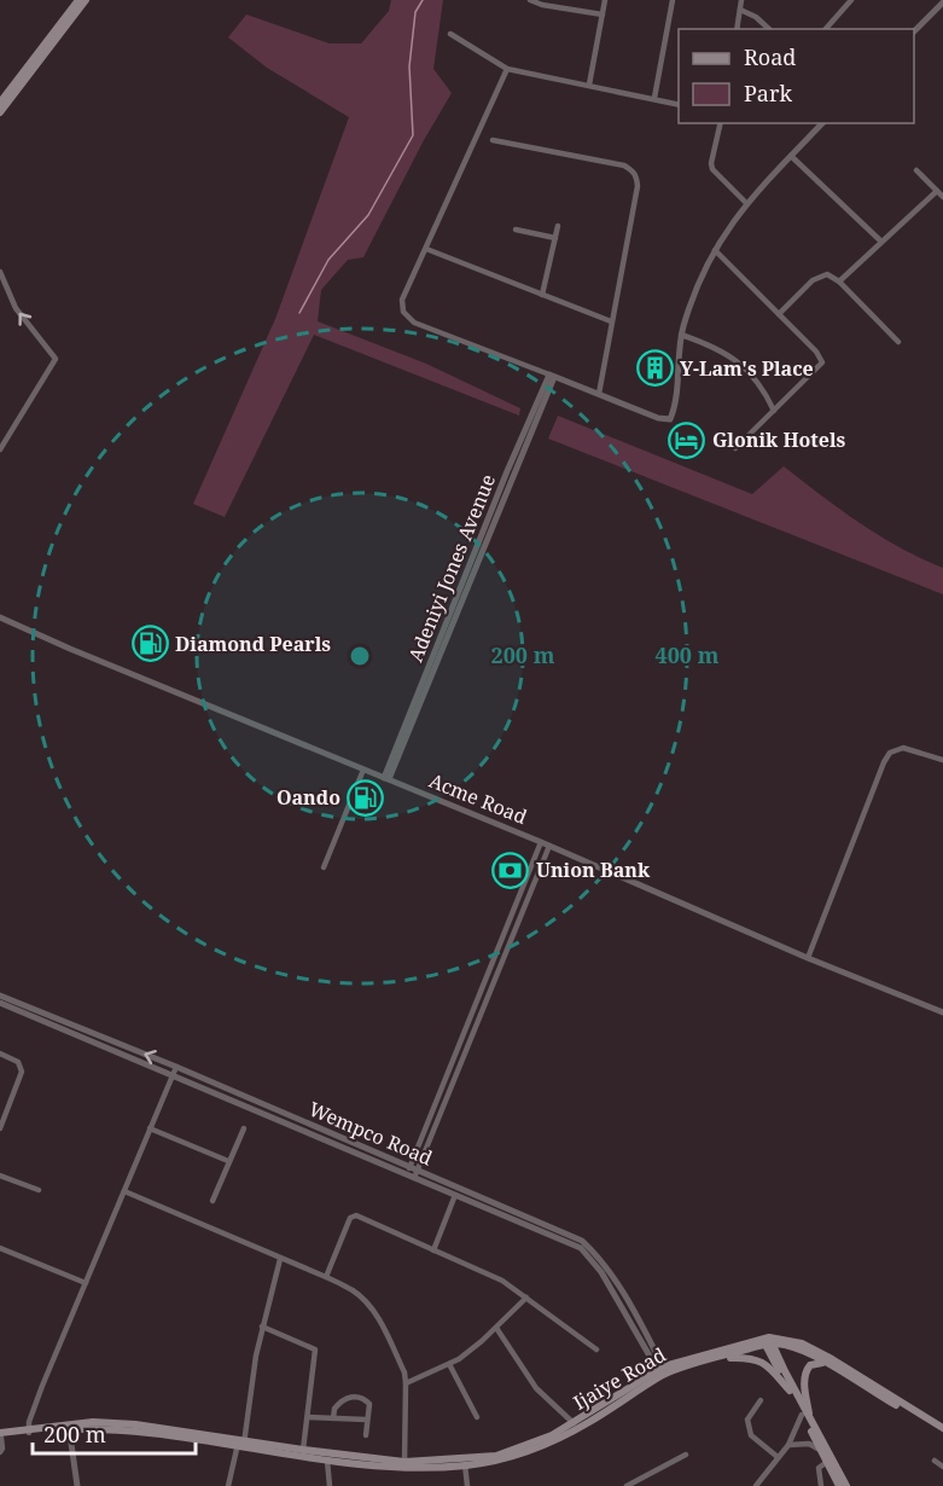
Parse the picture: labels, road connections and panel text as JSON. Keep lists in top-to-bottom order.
{
  "streets": {
    "main road": ["Ijaiye Road"],
    "street": ["Adeniyi Jones Avenue", "Acme Road", "Wempco Road"]
  },
  "crossings": [
    ["Adeniyi Jones Avenue", "Acme Road"],
    ["Wempco Road", "Ijaiye Road"]
  ],
  "places": {
    "building": ["Y-Lam's Place"],
    "hotel": ["Glonik Hotels"],
    "fuel station": ["Diamond Pearls", "Oando"],
    "bank": ["Union Bank"]
  },
  "legend": ["Road", "Park"],
  "scale_bar": "200 m",
  "rings": ["200 m", "400 m"]
}
